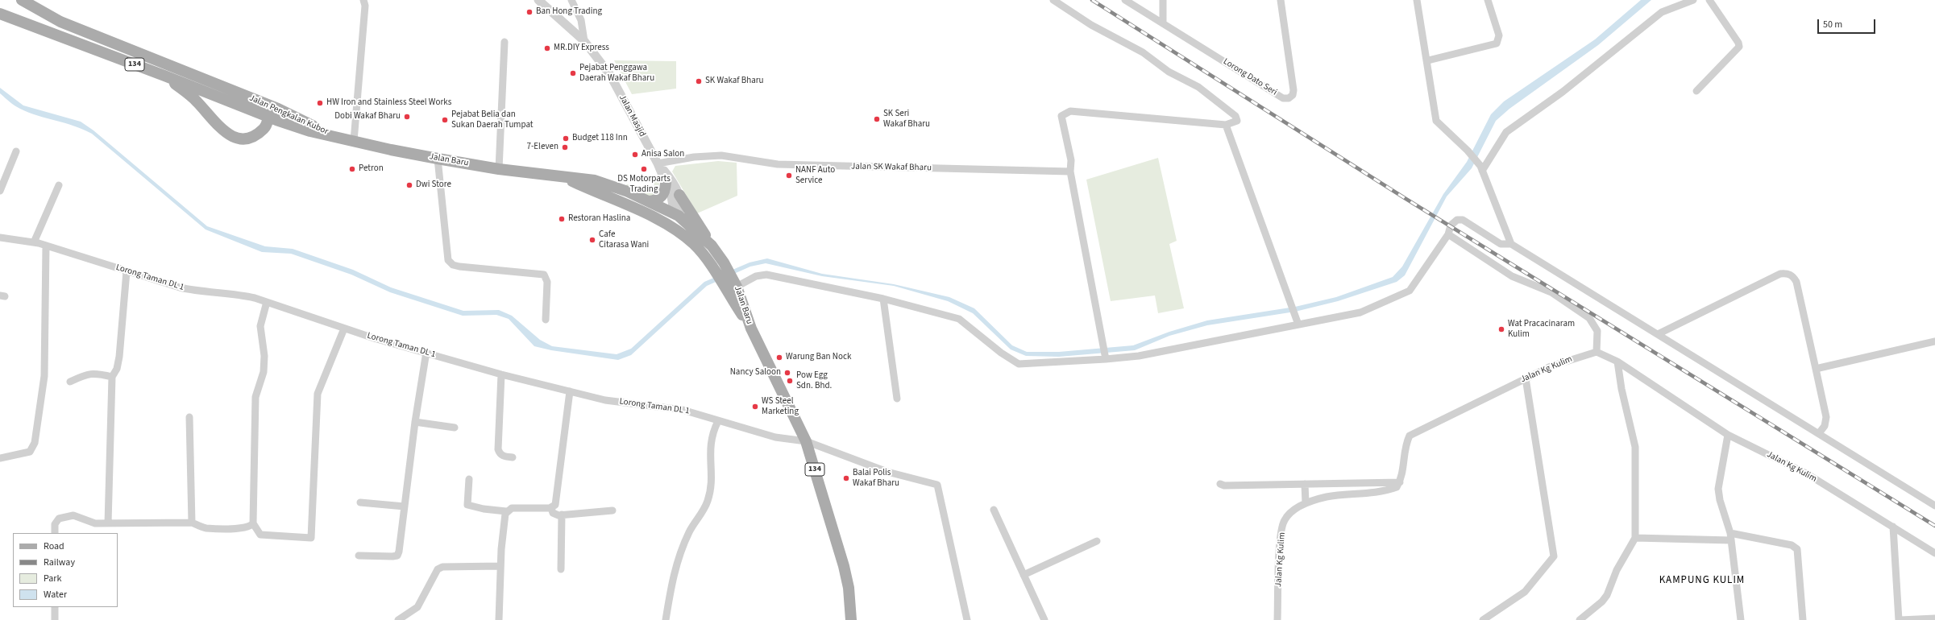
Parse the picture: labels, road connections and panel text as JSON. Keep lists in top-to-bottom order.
{
  "streets": {
    "main road": ["134", "Jalan Pengkalan Kubor", "Jalan Baru"],
    "street": [
      "Lorong Dato Seri",
      "Jalan Masjid",
      "Jalan SK Wakaf Bharu",
      "Lorong Taman DL 1",
      "Jalan Kg Kulim"
    ]
  },
  "crossings": [
    ["134", "Jalan Baru"],
    ["134", "Lorong Taman DL 1"],
    ["Jalan Pengkalan Kubor", "Jalan Baru"],
    ["Jalan Masjid", "Jalan Baru"],
    ["Jalan Masjid", "Jalan SK Wakaf Bharu"]
  ],
  "districts": ["KAMPUNG KULIM"],
  "places": [
    "Ban Hong Trading",
    "MR.DIY Express",
    "Pejabat Penggawa Daerah Wakaf Bharu",
    "SK Wakaf Bharu",
    "HW Iron and Stainless Steel Works",
    "Dobi Wakaf Bharu",
    "SK Seri Wakaf Bharu",
    "Pejabat Belia dan Sukan Daerah Tumpat",
    "Budget 118 Inn",
    "7-Eleven",
    "Anisa Salon",
    "Petron",
    "DS Motorparts Trading",
    "NANF Auto Service",
    "Dwi Store",
    "Restoran Haslina",
    "Cafe Citarasa Wani",
    "Wat Pracacinaram Kulim",
    "Warung Ban Nock",
    "Nancy Saloon",
    "Pow Egg Sdn. Bhd.",
    "WS Steel Marketing",
    "Balai Polis Wakaf Bharu"
  ],
  "legend": [
    "Road",
    "Railway",
    "Park",
    "Water"
  ],
  "scale_bar": "50 m"
}
